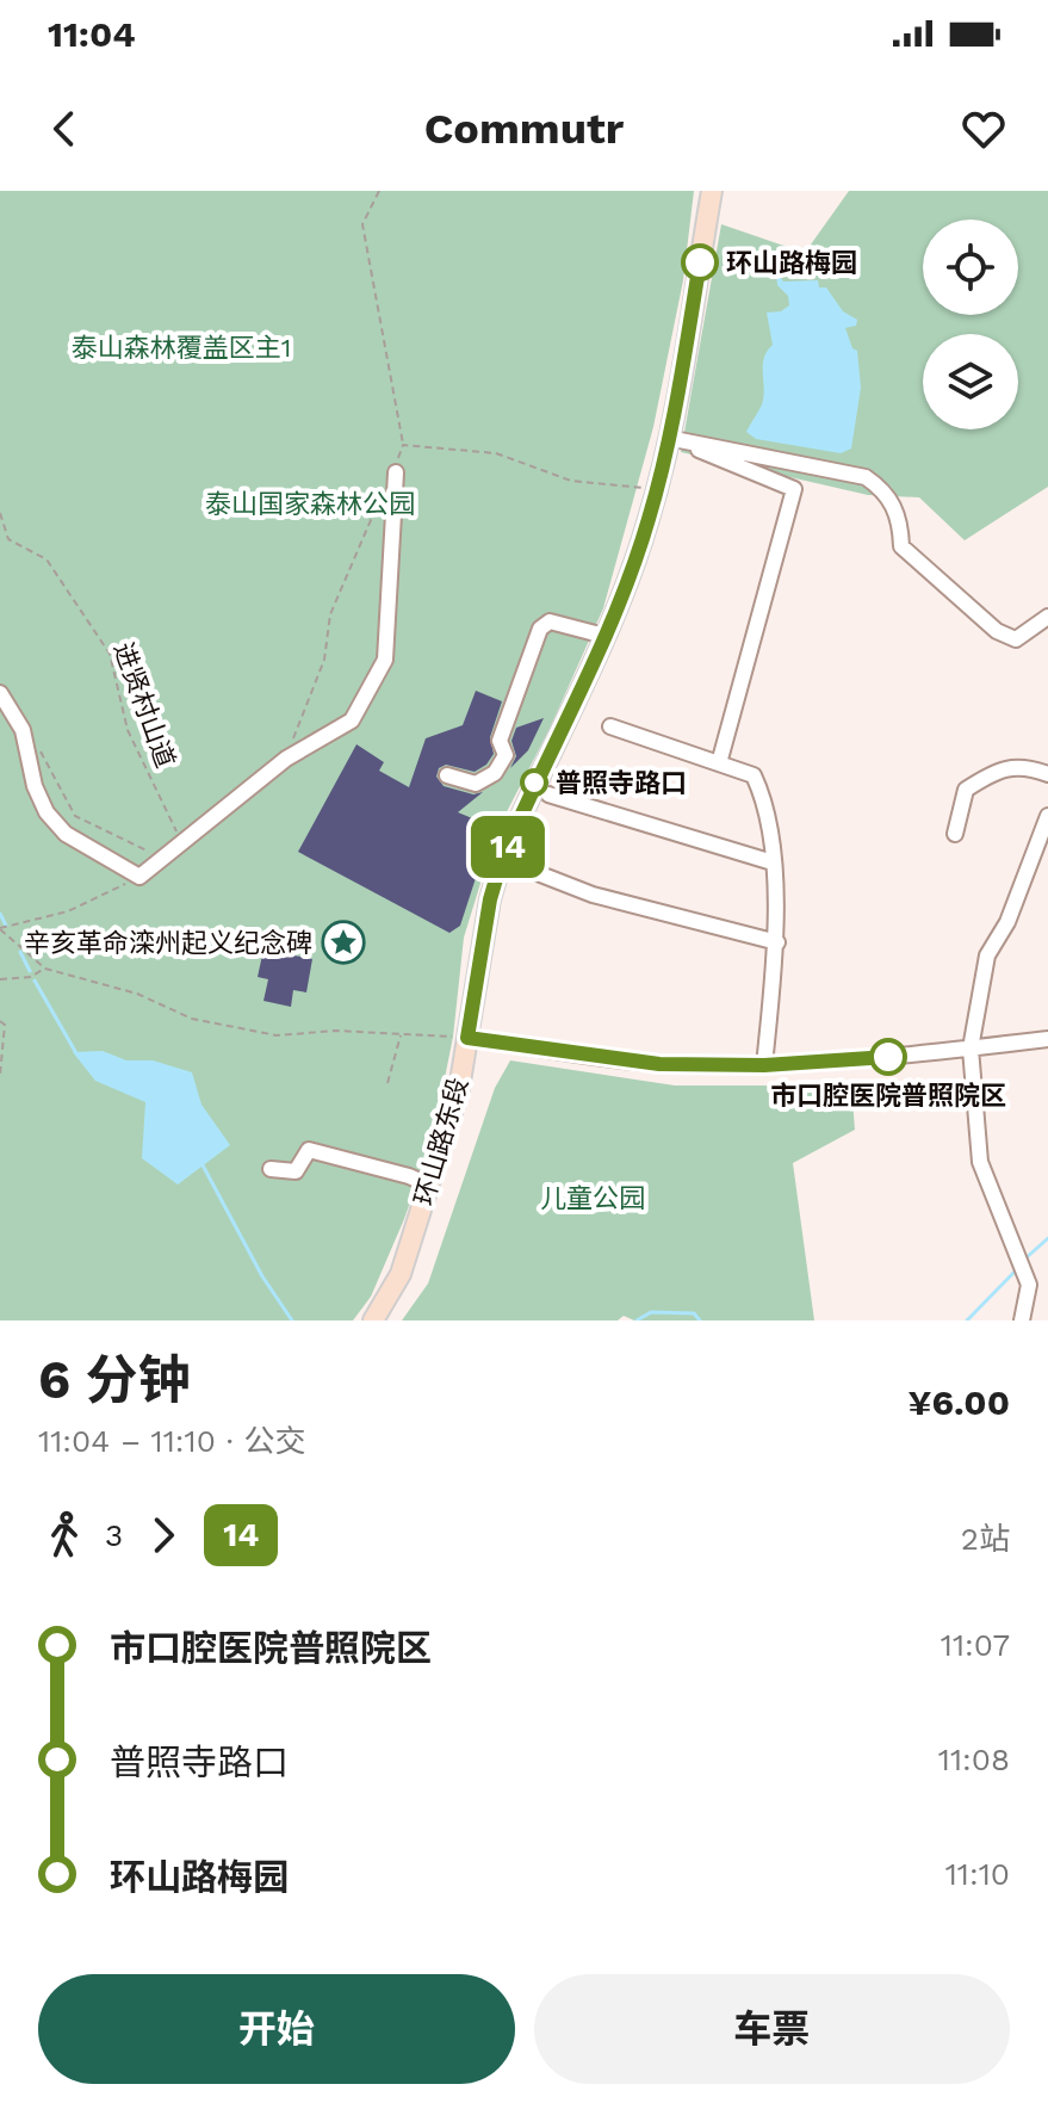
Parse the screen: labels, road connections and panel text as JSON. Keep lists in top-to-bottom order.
{
  "streets": {
    "main road": ["环山路东段"],
    "path": ["进贤村山道"]
  },
  "parks": ["泰山森林覆盖区主1", "泰山国家森林公园", "儿童公园"],
  "places": {
    "other": ["环山路梅园", "普照寺路口", "市口腔医院普照院区"],
    "place": ["辛亥革命滦州起义纪念碑"]
  },
  "lines": ["bus line 14"],
  "page": {
    "status": "11:04",
    "header": "Commutr",
    "on_map": "14",
    "heading": ["6 分钟", "11:04 – 11:10 · 公交", "¥6.00"],
    "legs": ["3", "14", "2站"],
    "list": [
      {
        "name": "市口腔医院普照院区",
        "value": "11:07"
      },
      {
        "name": "普照寺路口",
        "value": "11:08"
      },
      {
        "name": "环山路梅园",
        "value": "11:10"
      }
    ],
    "buttons": ["开始", "车票"]
  }
}
